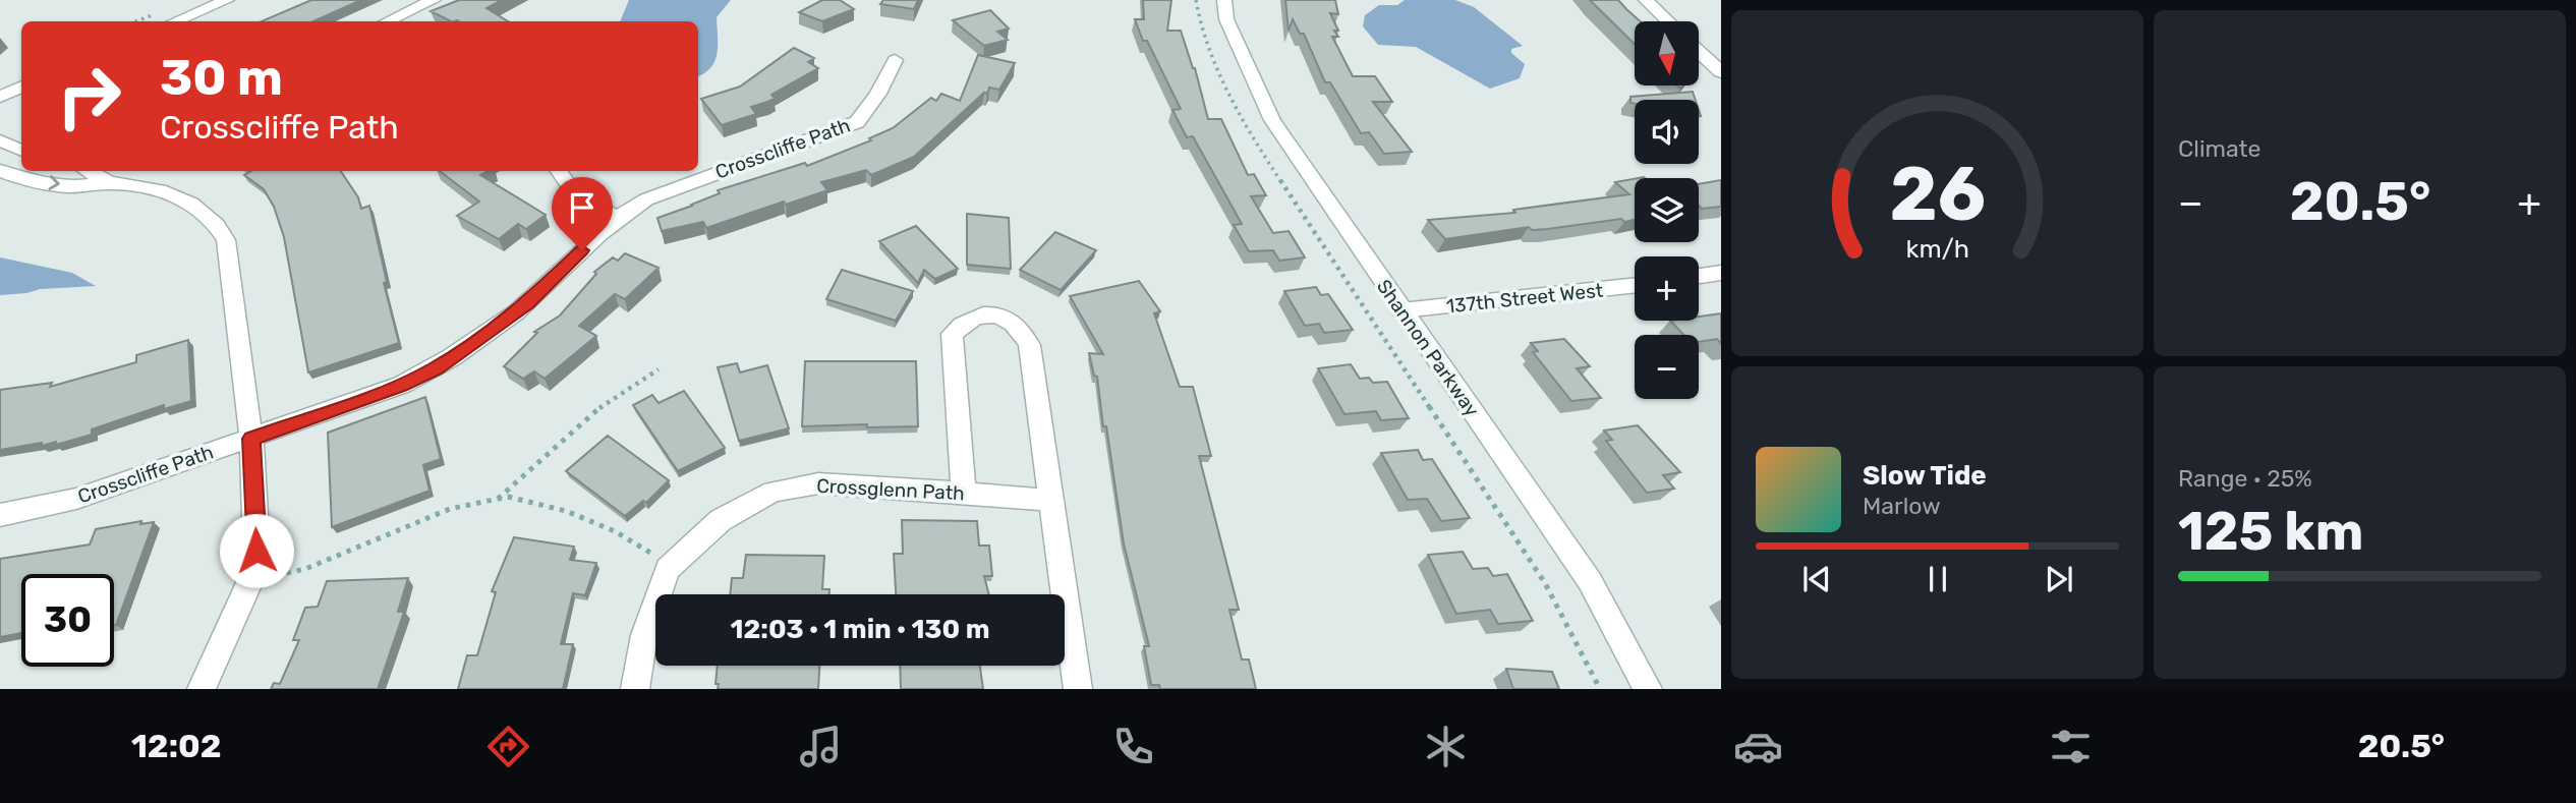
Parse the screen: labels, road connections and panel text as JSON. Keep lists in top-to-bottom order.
{
  "streets": {
    "street": [
      "Crosscliffe Path",
      "137th Street West",
      "Shannon Parkway",
      "Crossglenn Path"
    ]
  },
  "crossings": [
    ["137th Street West", "Shannon Parkway"]
  ],
  "north": "bottom",
  "page": {
    "tile": [
      "Climate",
      ["Range · 25%", "125 km"]
    ],
    "map_buttons": ["+", "−"],
    "turn": ["30 m", "Crosscliffe Path"],
    "heat": ["−", "20.5°", "+"],
    "song": ["Slow Tide", "Marlow"],
    "limit": "30",
    "trip": "12:03 · 1 min · 130 m",
    "tabs": ["12:02", "20.5°"],
    "gauge": ["26", "km/h"]
  }
}
